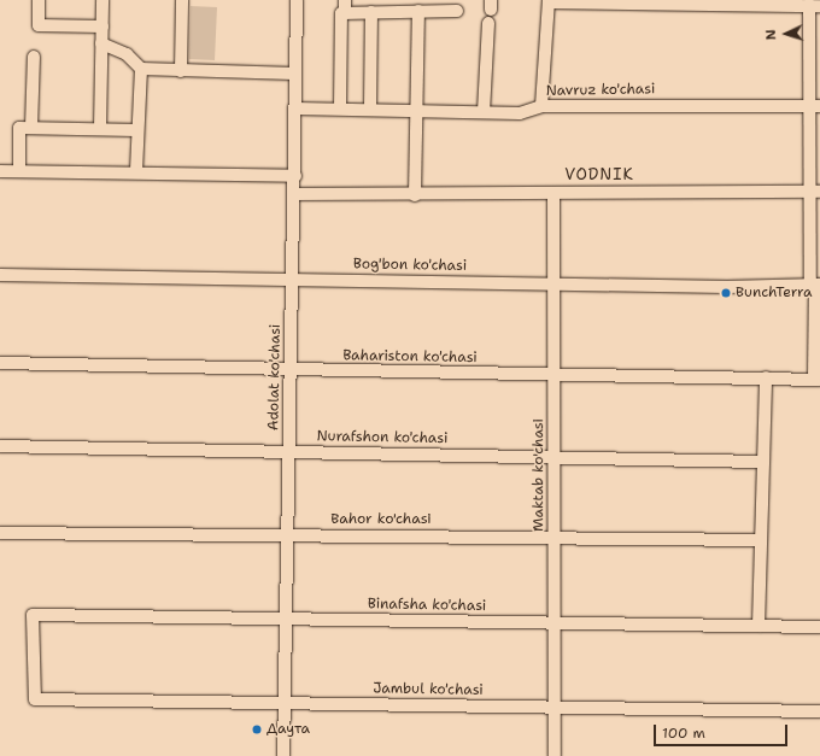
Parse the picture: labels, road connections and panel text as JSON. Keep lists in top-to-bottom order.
{
  "streets": {
    "street": [
      "Navruz ko'chasi",
      "Bog'bon ko'chasi",
      "Bahariston ko'chasi",
      "Adolat ko'chasi",
      "Nurafshon ko'chasi",
      "Maktab ko'chasi",
      "Bahor ko'chasi",
      "Binafsha ko'chasi",
      "Jambul ko'chasi"
    ]
  },
  "crossings": [
    ["Navruz ko'chasi", "Adolat ko'chasi"],
    ["Bog'bon ko'chasi", "Adolat ko'chasi"],
    ["Bog'bon ko'chasi", "Maktab ko'chasi"],
    ["Bahariston ko'chasi", "Adolat ko'chasi"],
    ["Bahariston ko'chasi", "Maktab ko'chasi"],
    ["Adolat ko'chasi", "Nurafshon ko'chasi"],
    ["Adolat ko'chasi", "Bahor ko'chasi"],
    ["Adolat ko'chasi", "Binafsha ko'chasi"],
    ["Adolat ko'chasi", "Jambul ko'chasi"],
    ["Nurafshon ko'chasi", "Maktab ko'chasi"],
    ["Maktab ko'chasi", "Bahor ko'chasi"],
    ["Maktab ko'chasi", "Binafsha ko'chasi"],
    ["Maktab ko'chasi", "Jambul ko'chasi"],
    ["Binafsha ko'chasi", "Jambul ko'chasi"]
  ],
  "districts": ["VODNIK"],
  "places": ["BunchTerra", "Даута"],
  "scale_bar": "100 m",
  "north": "left"
}
